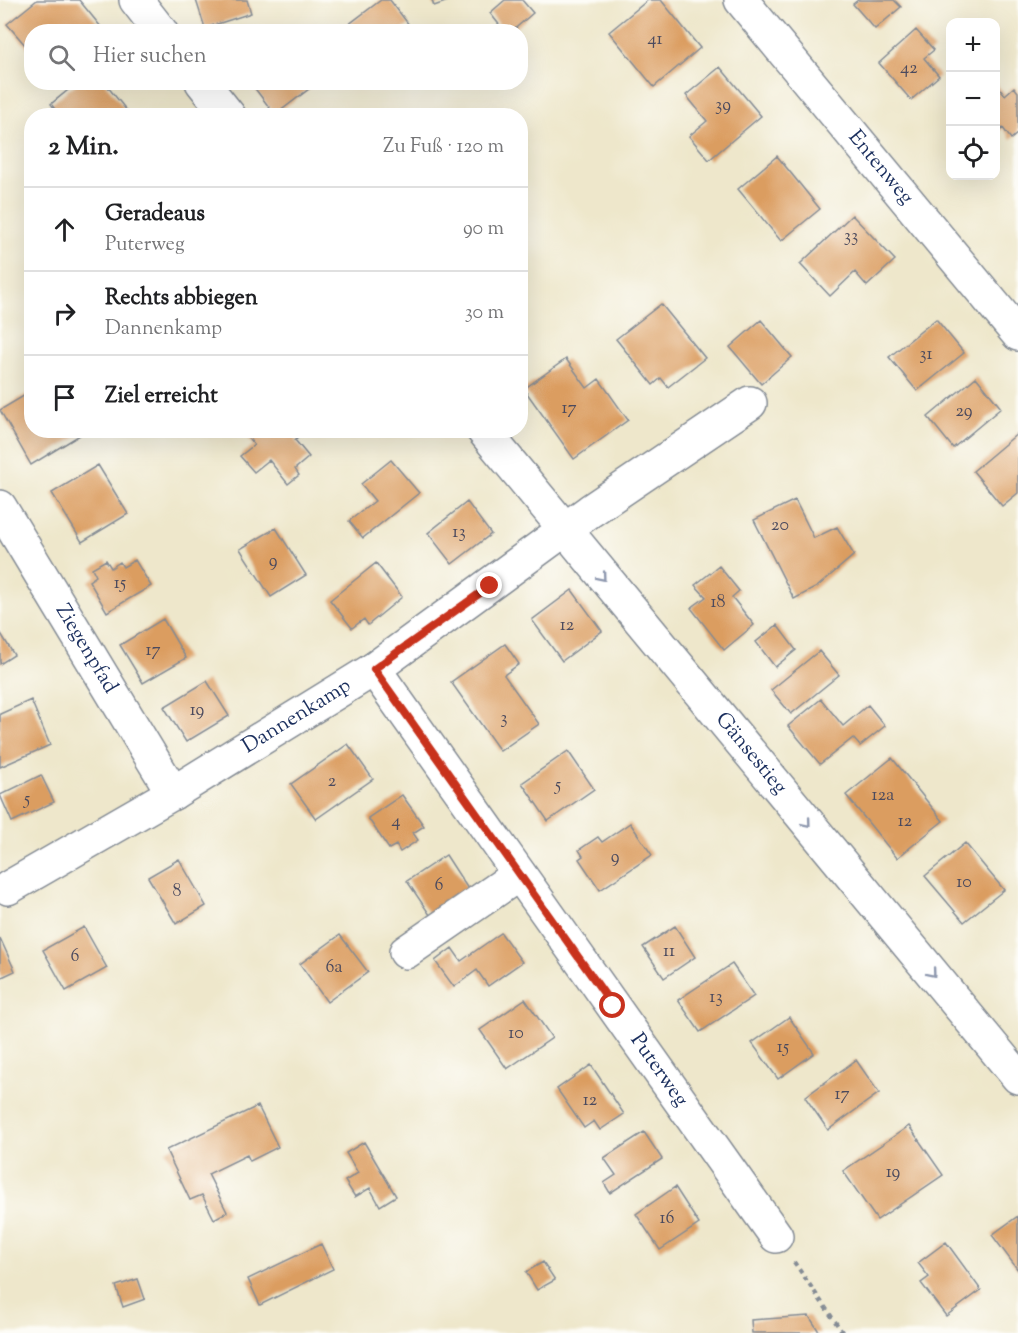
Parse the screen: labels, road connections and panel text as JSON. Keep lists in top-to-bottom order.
{
  "streets": {
    "street": [
      "Entenweg",
      "Ziegenpfad",
      "Dannenkamp",
      "Gänsestieg",
      "Puterweg"
    ]
  },
  "crossings": [
    ["Ziegenpfad", "Dannenkamp"],
    ["Dannenkamp", "Gänsestieg"],
    ["Dannenkamp", "Puterweg"]
  ],
  "one_way": ["Gänsestieg"],
  "house_numbers": [
    "41",
    "42",
    "39",
    "33",
    "31",
    "17",
    "29",
    "20",
    "13",
    "9",
    "15",
    "18",
    "12",
    "17",
    "19",
    "3",
    "2",
    "5",
    "12a",
    "5",
    "4",
    "12",
    "9",
    "10",
    "6",
    "8",
    "11",
    "6",
    "6a",
    "13",
    "10",
    "15",
    "17",
    "12",
    "19",
    "16"
  ],
  "page": {
    "map_buttons": ["+", "−"],
    "search": "Hier suchen",
    "heading": ["2 Min.", "Zu Fuß · 120 m"],
    "list": [
      ["Geradeaus", "Puterweg", "90 m"],
      ["Rechts abbiegen", "Dannenkamp", "30 m"],
      "Ziel erreicht"
    ]
  }
}
